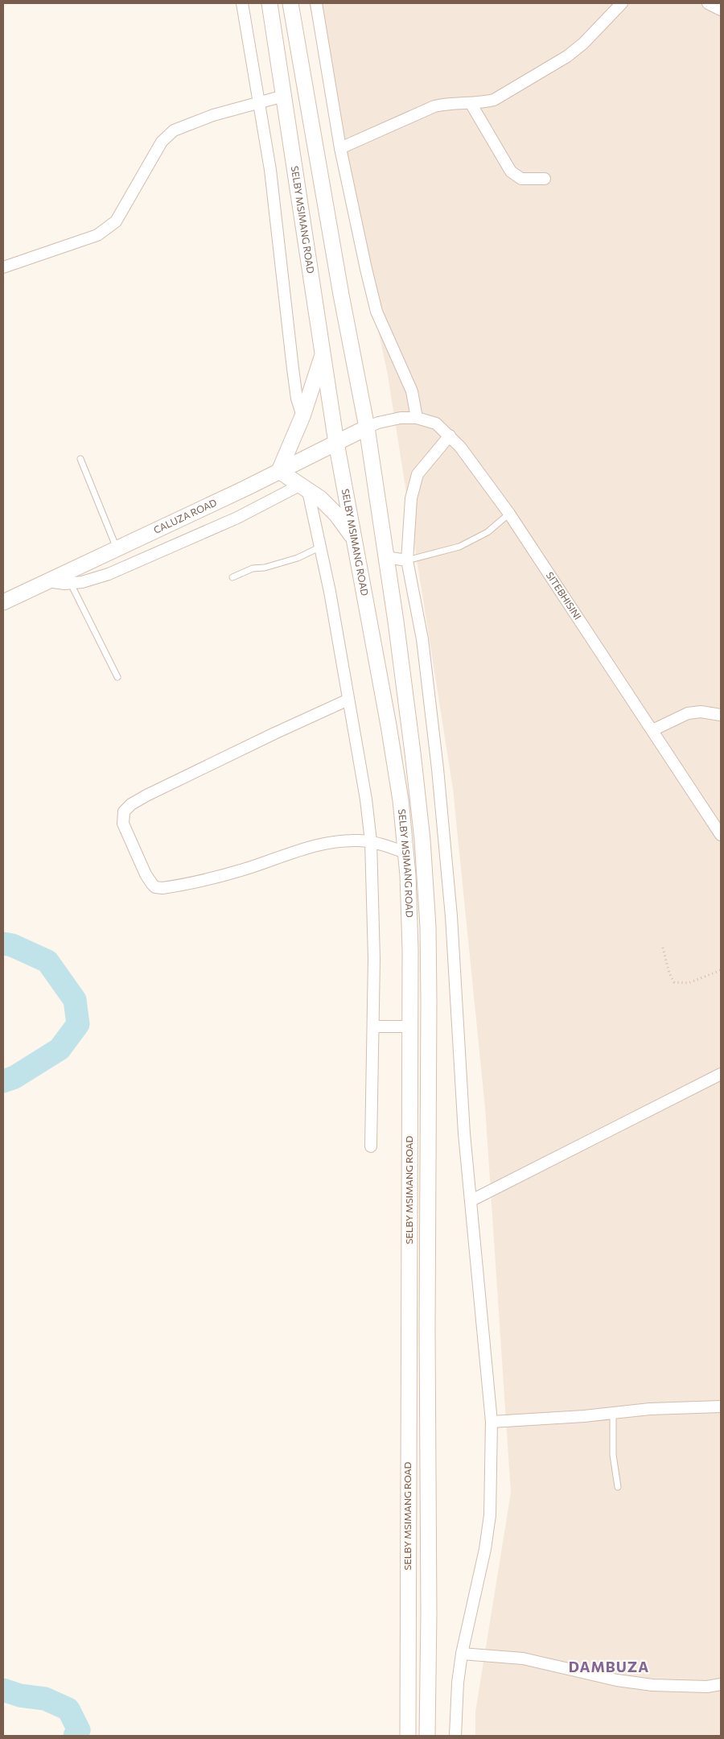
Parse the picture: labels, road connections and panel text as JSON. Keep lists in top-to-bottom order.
{
  "streets": {
    "main road": ["SELBY MSIMANG ROAD", "CALUZA ROAD"],
    "street": ["SITEBHISINI"]
  },
  "crossings": [
    ["SELBY MSIMANG ROAD", "CALUZA ROAD"],
    ["SELBY MSIMANG ROAD", "SITEBHISINI"],
    ["CALUZA ROAD", "SITEBHISINI"]
  ],
  "districts": ["DAMBUZA"]
}
